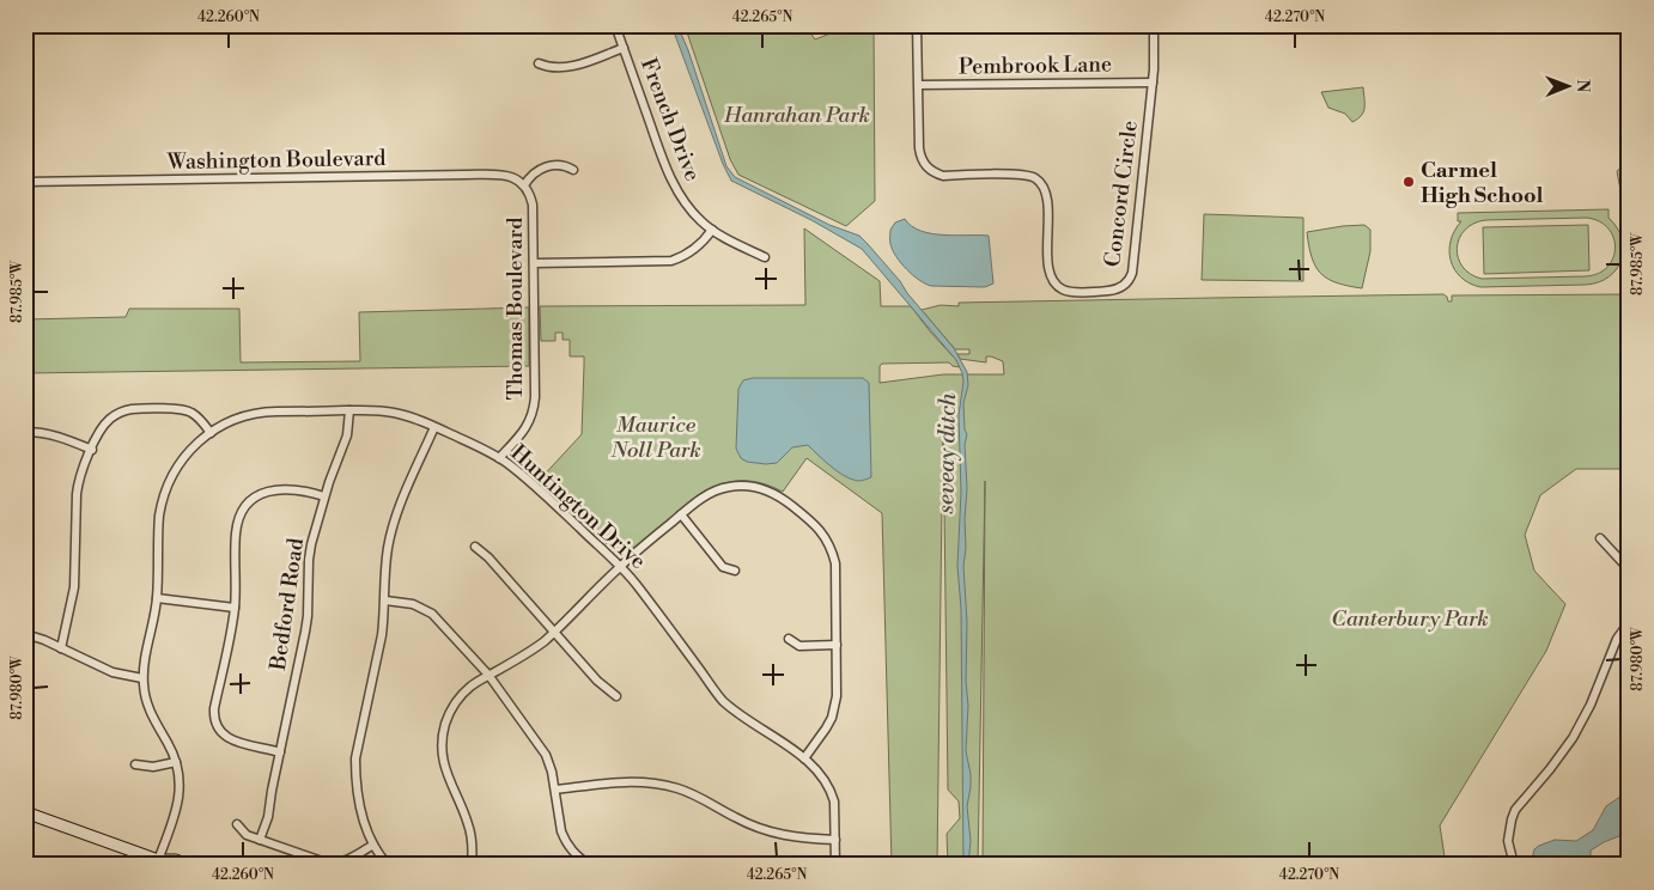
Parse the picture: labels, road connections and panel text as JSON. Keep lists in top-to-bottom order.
{
  "streets": {
    "street": [
      "Pembrook Lane",
      "French Drive",
      "Washington Boulevard",
      "Concord Circle",
      "Thomas Boulevard",
      "Huntington Drive",
      "Bedford Road"
    ]
  },
  "crossings": [
    ["Pembrook Lane", "Concord Circle"],
    ["Washington Boulevard", "Thomas Boulevard"],
    ["Thomas Boulevard", "Huntington Drive"],
    ["Huntington Drive", "Bedford Road"]
  ],
  "water": ["seveay ditch"],
  "parks": ["Hanrahan Park", "Maurice Noll Park", "Canterbury Park"],
  "places": ["Carmel High School"],
  "north": "right",
  "coordinates": [
    "42.260°N",
    "42.265°N",
    "42.270°N",
    "87.985°W",
    "87.980°W"
  ]
}
